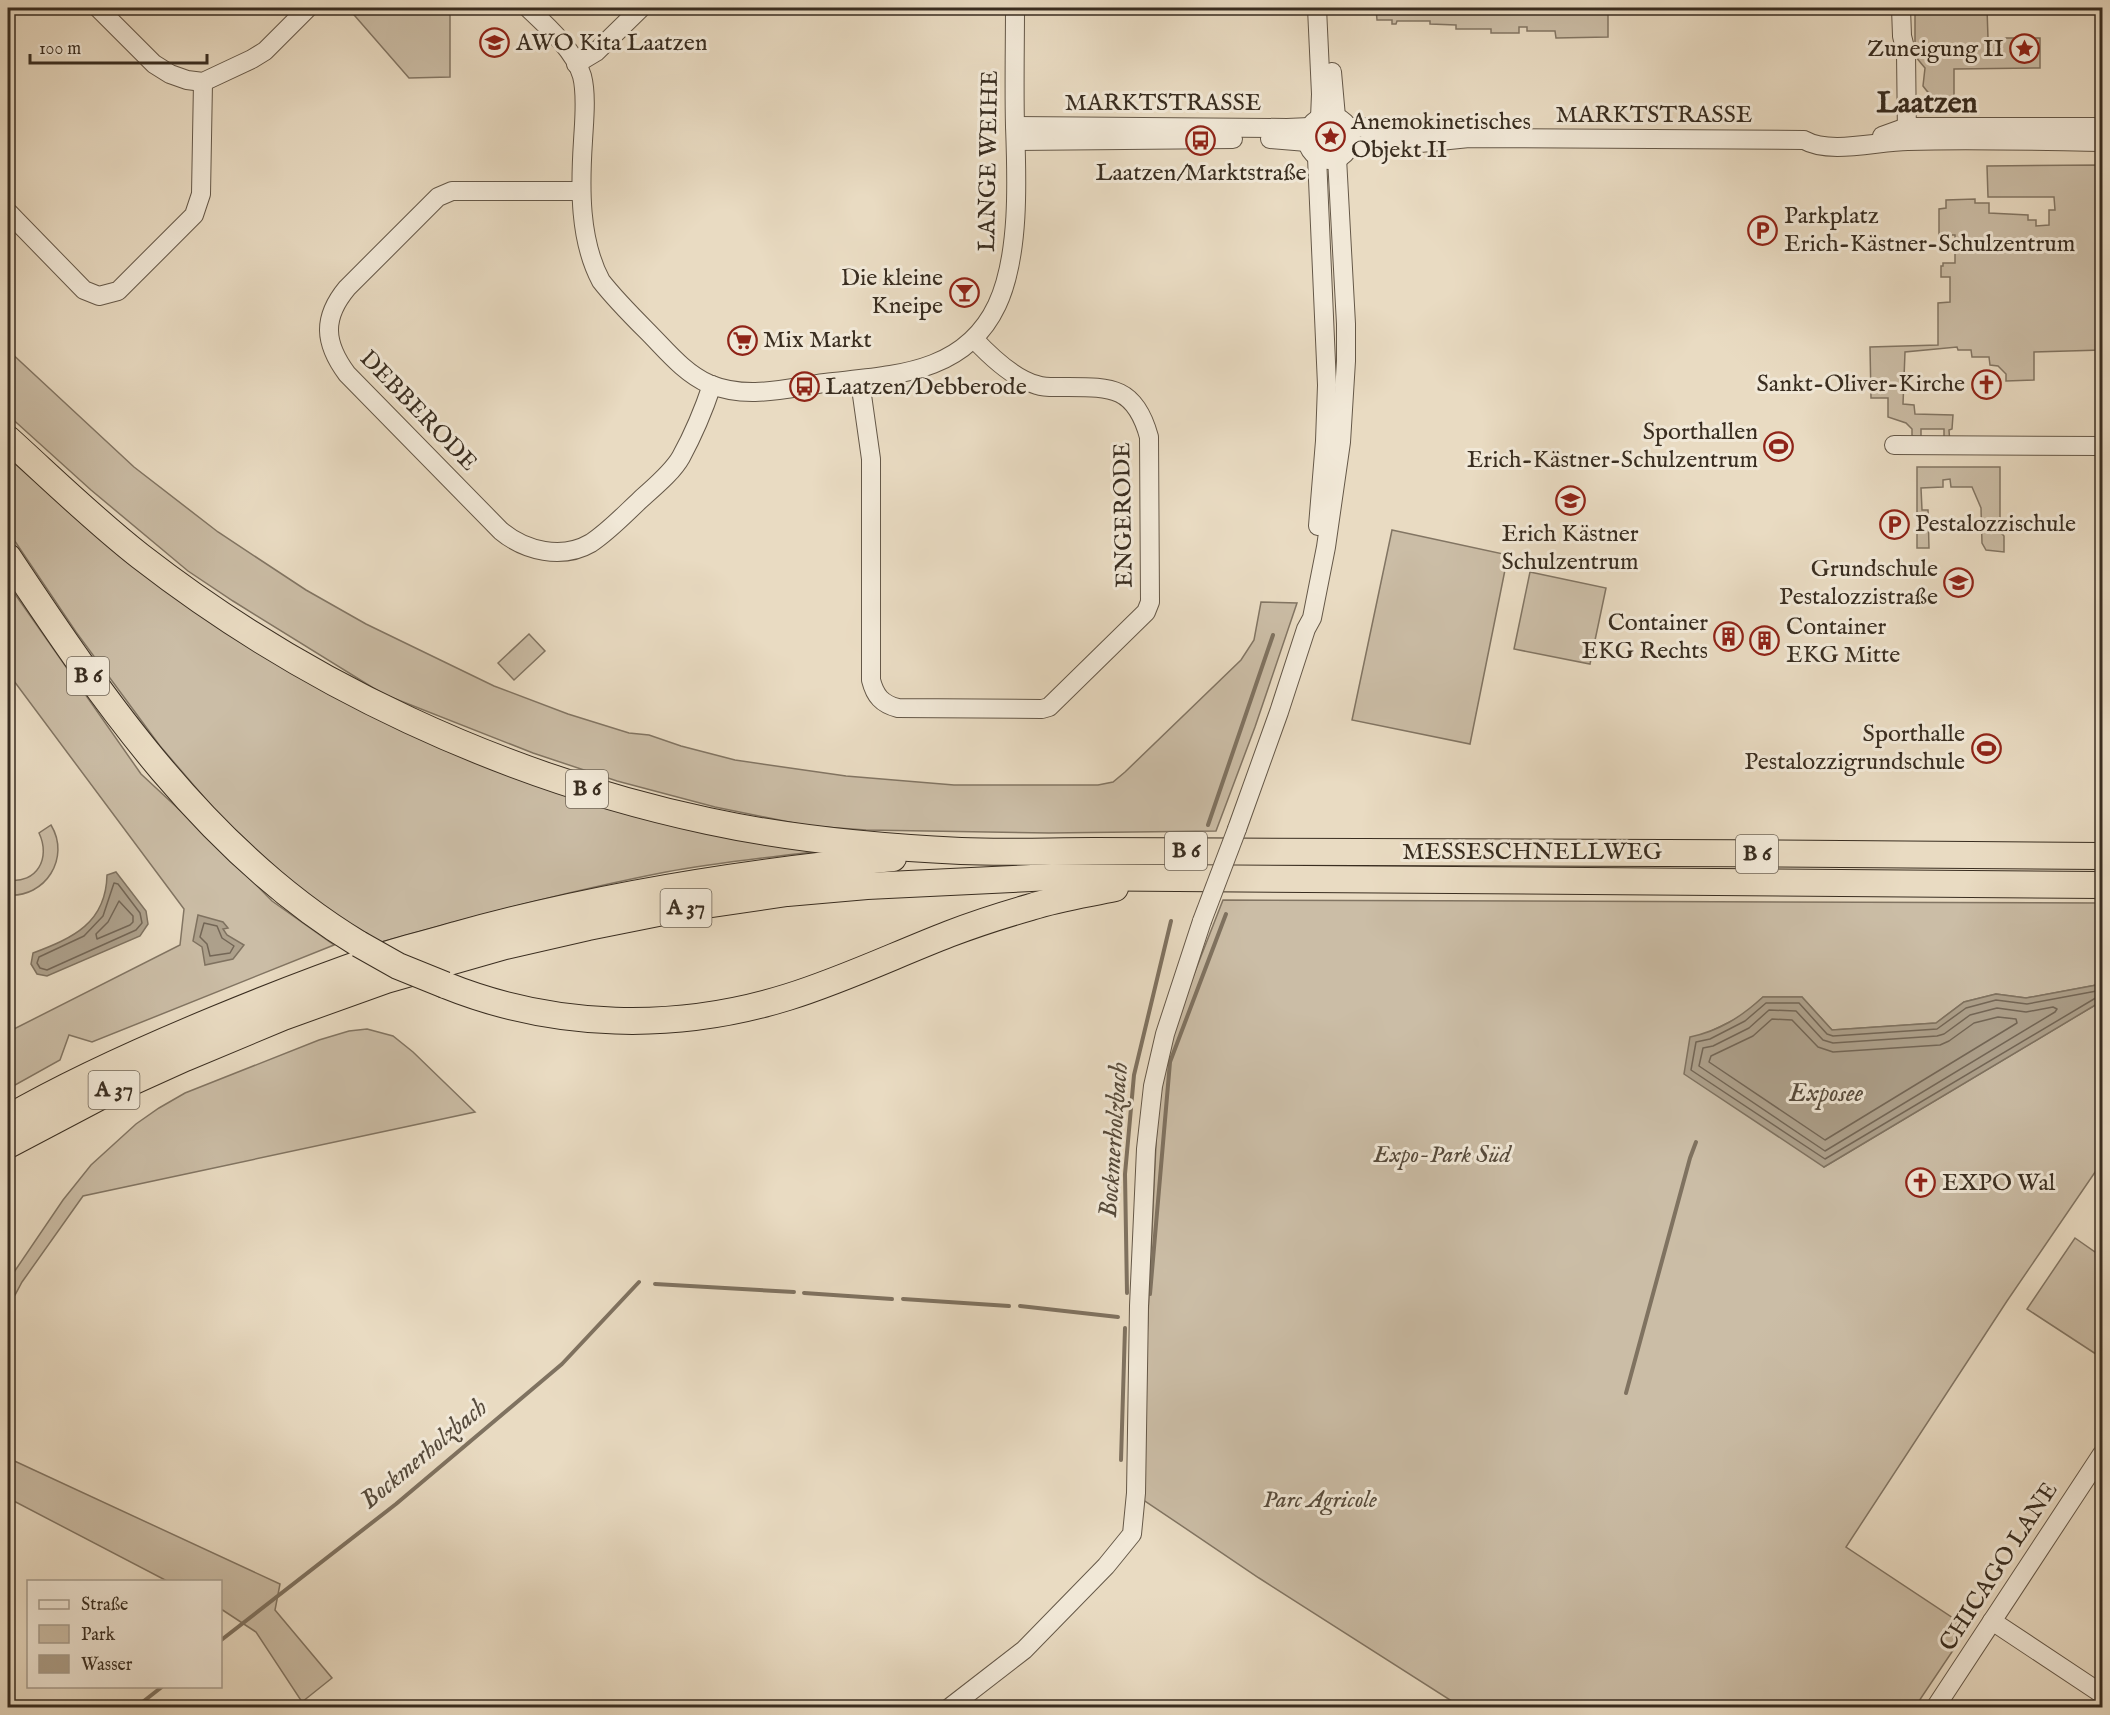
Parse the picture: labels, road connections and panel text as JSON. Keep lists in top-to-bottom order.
{
  "streets": {
    "highway": ["B 6", "MESSESCHNELLWEG", "A 37"],
    "street": [
      "MARKTSTRASSE",
      "LANGE WEIHE",
      "DEBBERODE",
      "ENGERODE",
      "CHICAGO LANE"
    ]
  },
  "crossings": [
    ["MARKTSTRASSE", "LANGE WEIHE"],
    ["LANGE WEIHE", "DEBBERODE"],
    ["LANGE WEIHE", "ENGERODE"],
    ["B 6", "MESSESCHNELLWEG"],
    ["B 6", "A 37"],
    ["MESSESCHNELLWEG", "A 37"]
  ],
  "districts": ["Laatzen"],
  "water": ["Exposee", "Bockmerholzbach"],
  "parks": ["Expo-Park Süd", "Parc Agricole"],
  "places": {
    "school or university": ["AWO Kita Laatzen", "Erich Kästner Schulzentrum", "Grundschule Pestalozzistraße"],
    "place": ["Zuneigung II", "Anemokinetisches Objekt II"],
    "bus stop": ["Laatzen/Marktstraße", "Laatzen/Debberode"],
    "parking": ["Parkplatz Erich-Kästner-Schulzentrum", "Pestalozzischule"],
    "bar": ["Die kleine Kneipe"],
    "supermarket": ["Mix Markt"],
    "church": ["Sankt-Oliver-Kirche", "EXPO Wal"],
    "sports": ["Sporthallen Erich-Kästner-Schulzentrum", "Sporthalle Pestalozzigrundschule"],
    "building": ["Container EKG Rechts", "Container EKG Mitte"]
  },
  "legend": ["Straße", "Park", "Wasser"],
  "scale_bar": "100 m"
}
